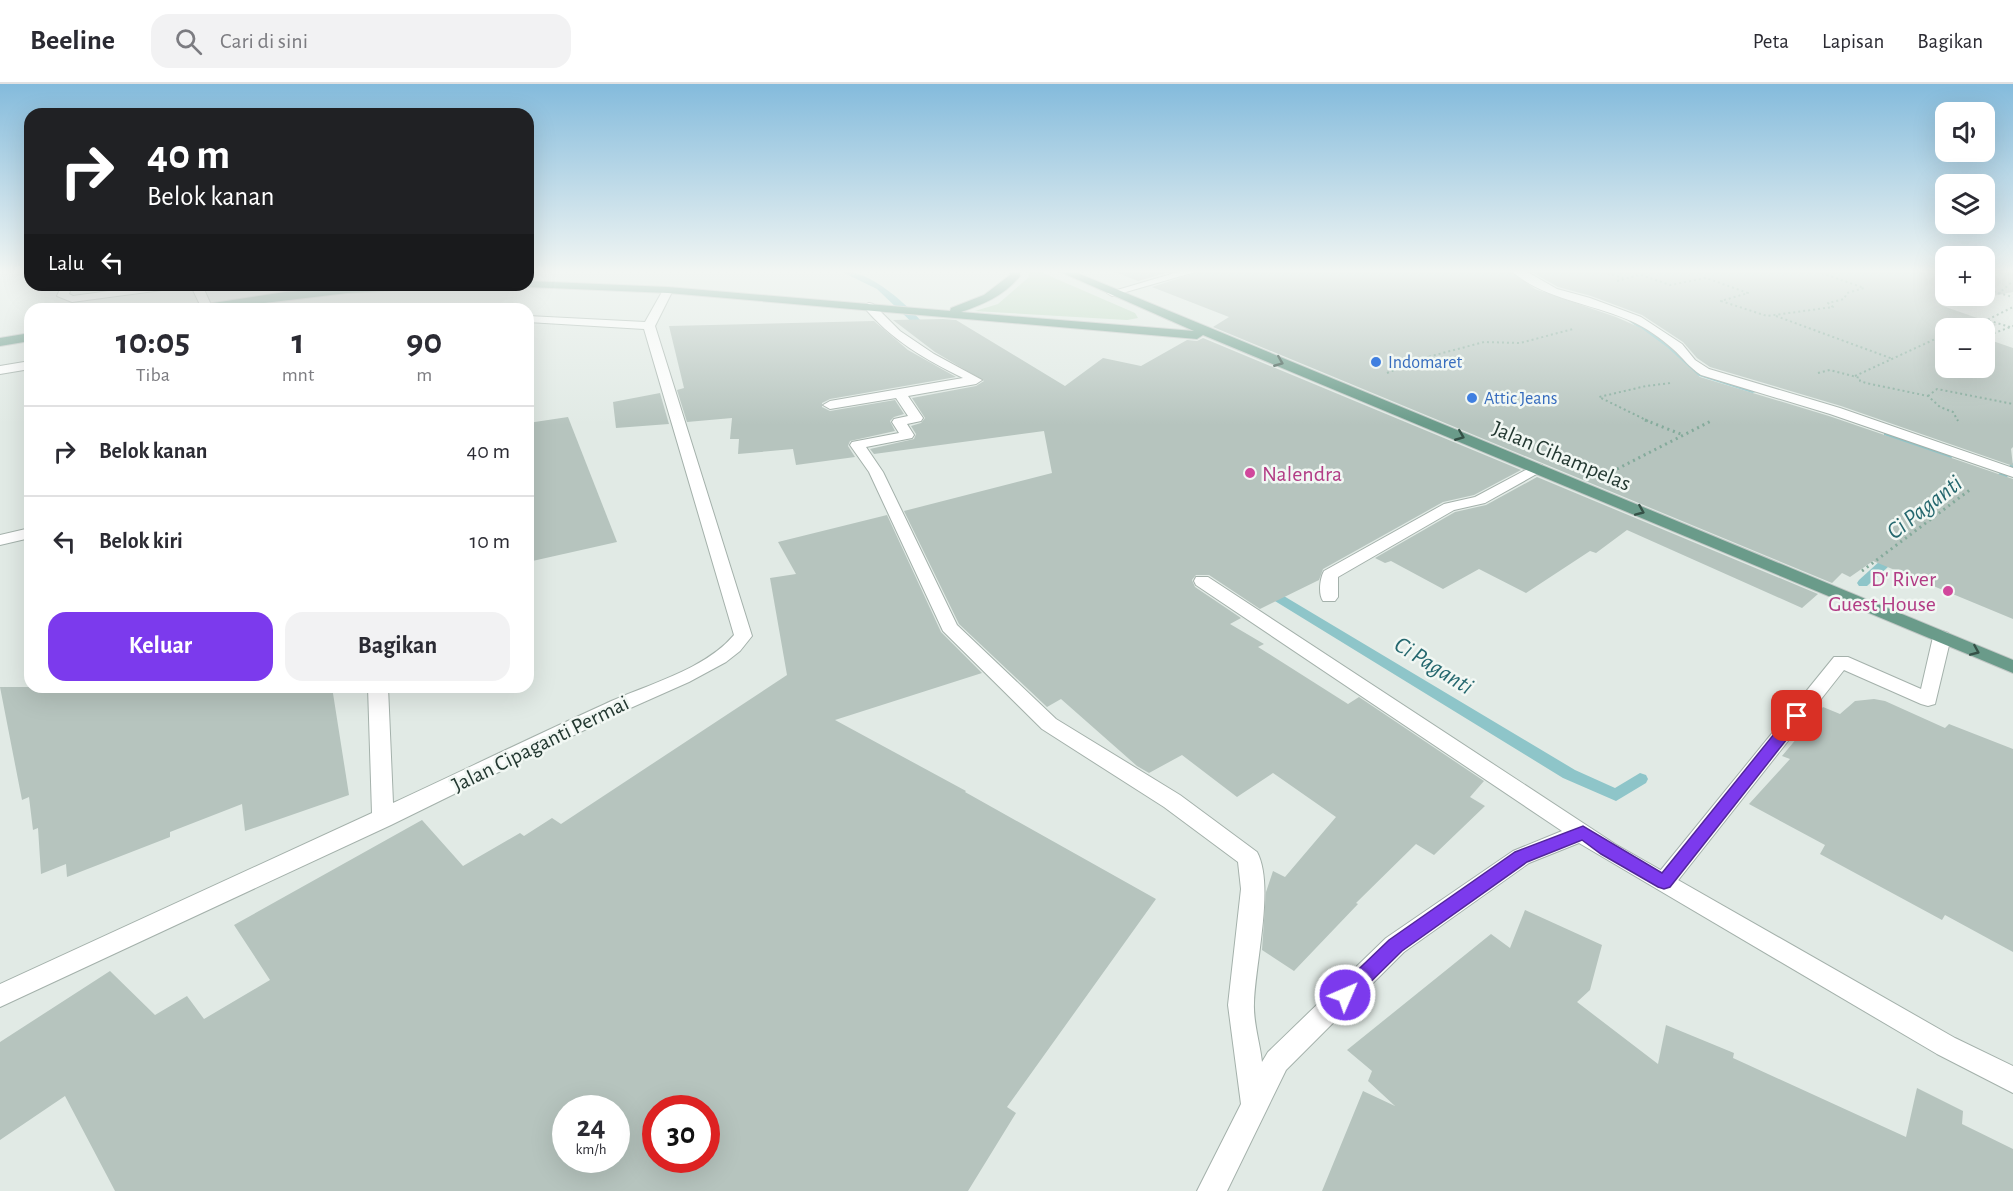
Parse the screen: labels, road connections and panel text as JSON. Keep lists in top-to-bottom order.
{
  "streets": {
    "main road": ["Jalan Cihampelas"],
    "street": ["Jalan Cipaganti Permai"]
  },
  "one_way": ["Jalan Cihampelas"],
  "water": ["Ci Paganti"],
  "places": [
    "Indomaret",
    "Attic Jeans",
    "Nalendra",
    "D' River Guest House"
  ],
  "page": {
    "header": "Beeline",
    "search": "Cari di sini",
    "nav": ["Peta", "Lapisan", "Bagikan"],
    "map_buttons": ["+", "−"],
    "turn": ["40 m", "Belok kanan"],
    "then": "Lalu",
    "eta": [
      "10:05",
      "Tiba",
      "1",
      "mnt",
      "90",
      "m"
    ],
    "list": [
      {
        "name": "Belok kanan",
        "value": "40 m"
      },
      {
        "name": "Belok kiri",
        "value": "10 m"
      }
    ],
    "buttons": ["Keluar", "Bagikan"],
    "speed": "24 km/h",
    "limit": "30"
  }
}
